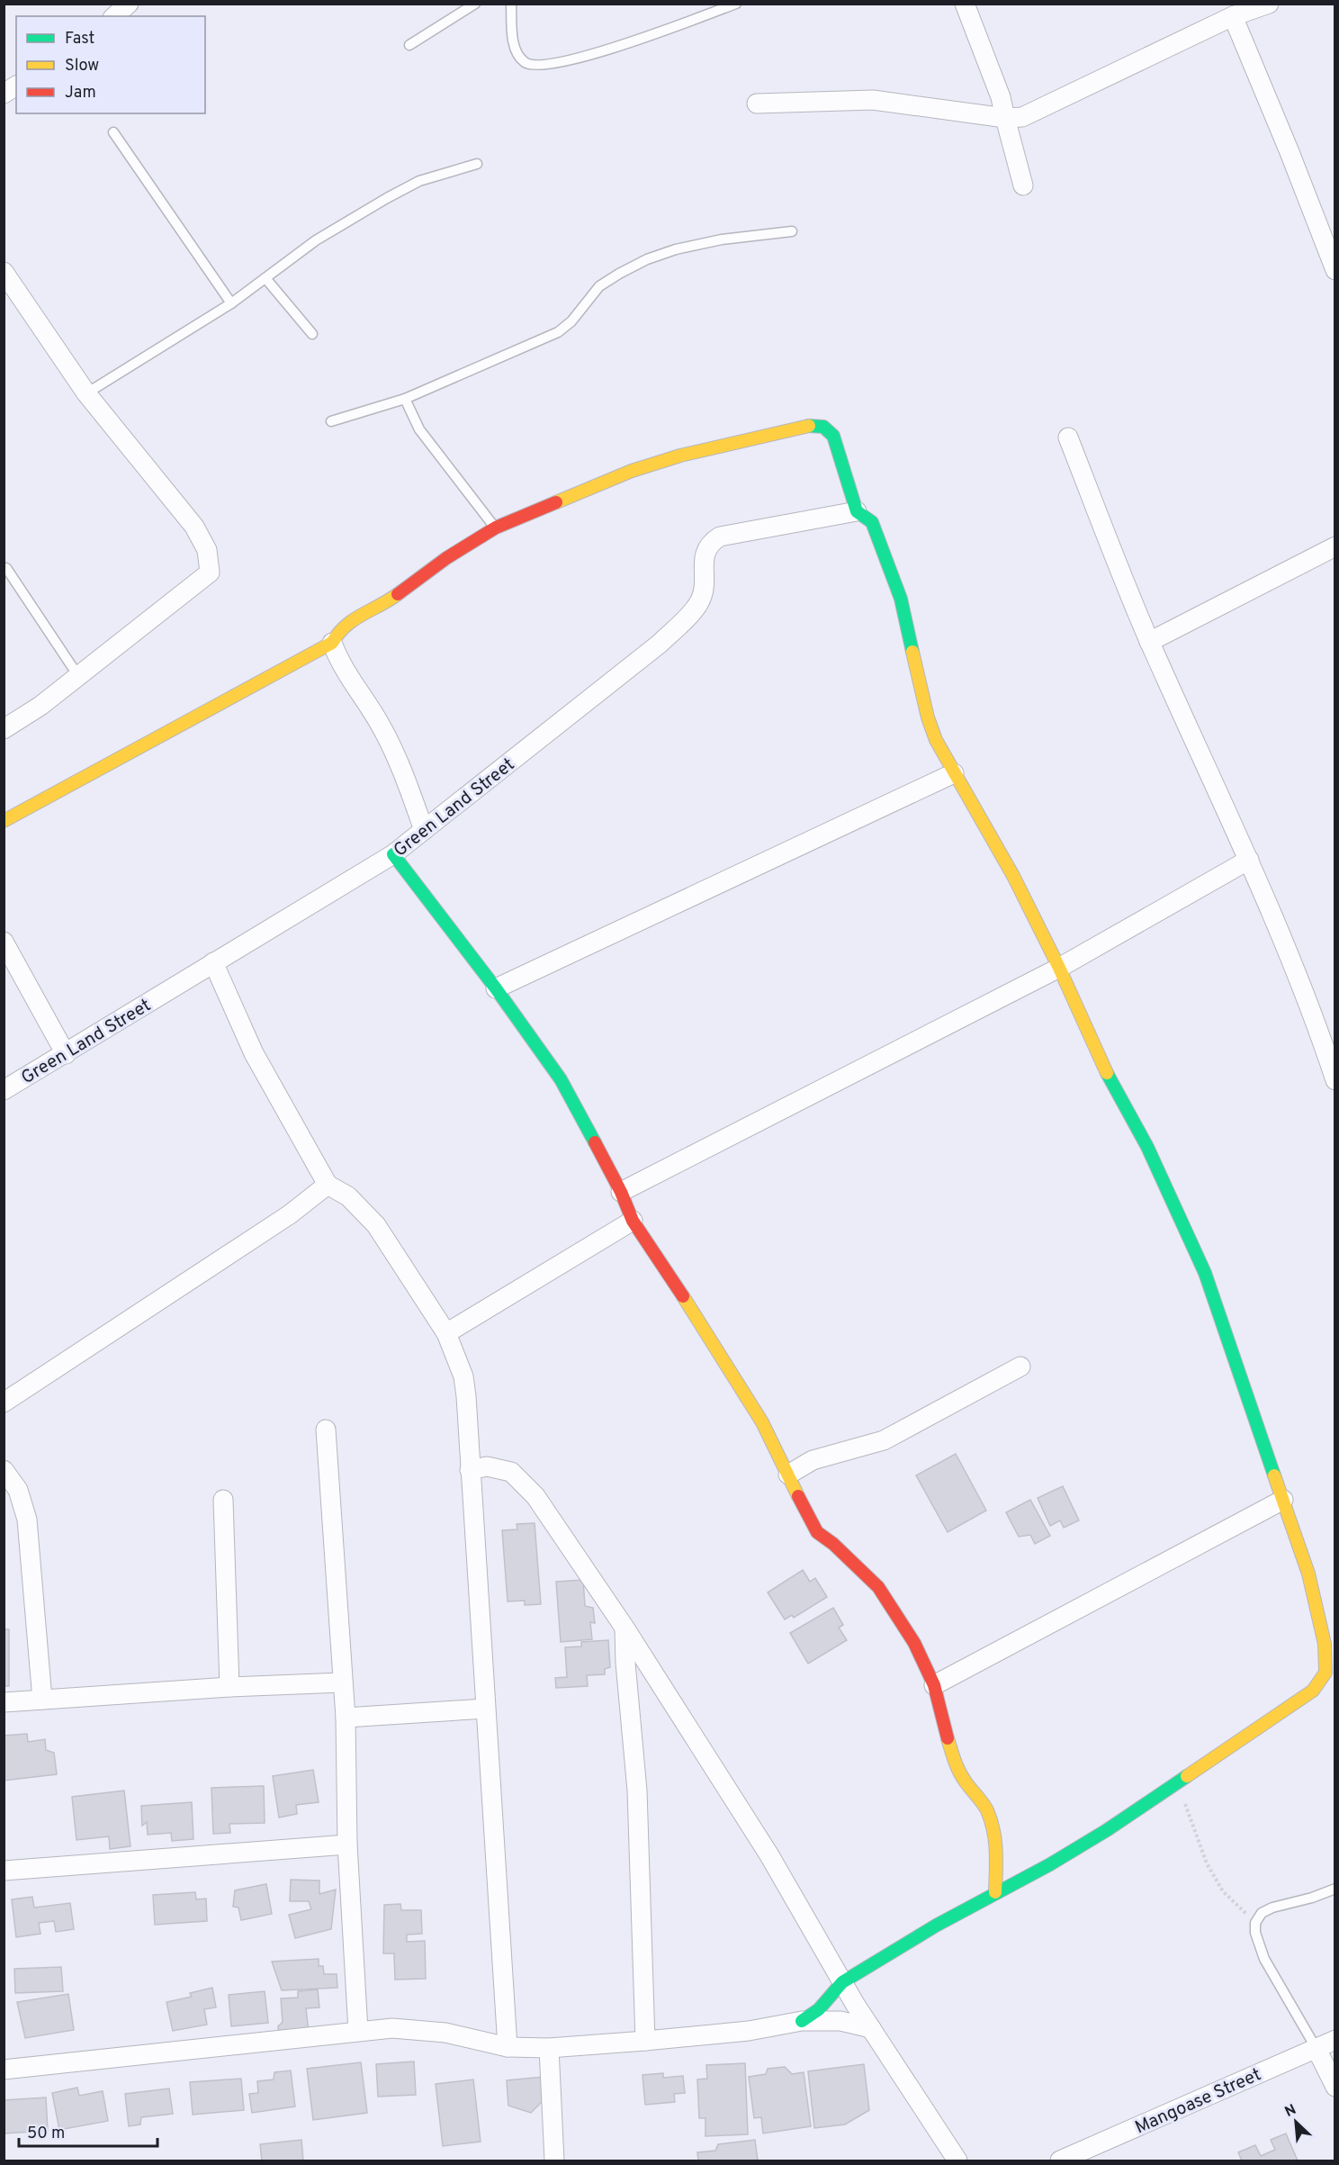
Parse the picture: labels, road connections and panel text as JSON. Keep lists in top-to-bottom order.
{
  "streets": {
    "street": ["Green Land Street", "Mangoase Street"]
  },
  "legend": ["Fast", "Slow", "Jam"],
  "scale_bar": "50 m",
  "north": "top left"
}
